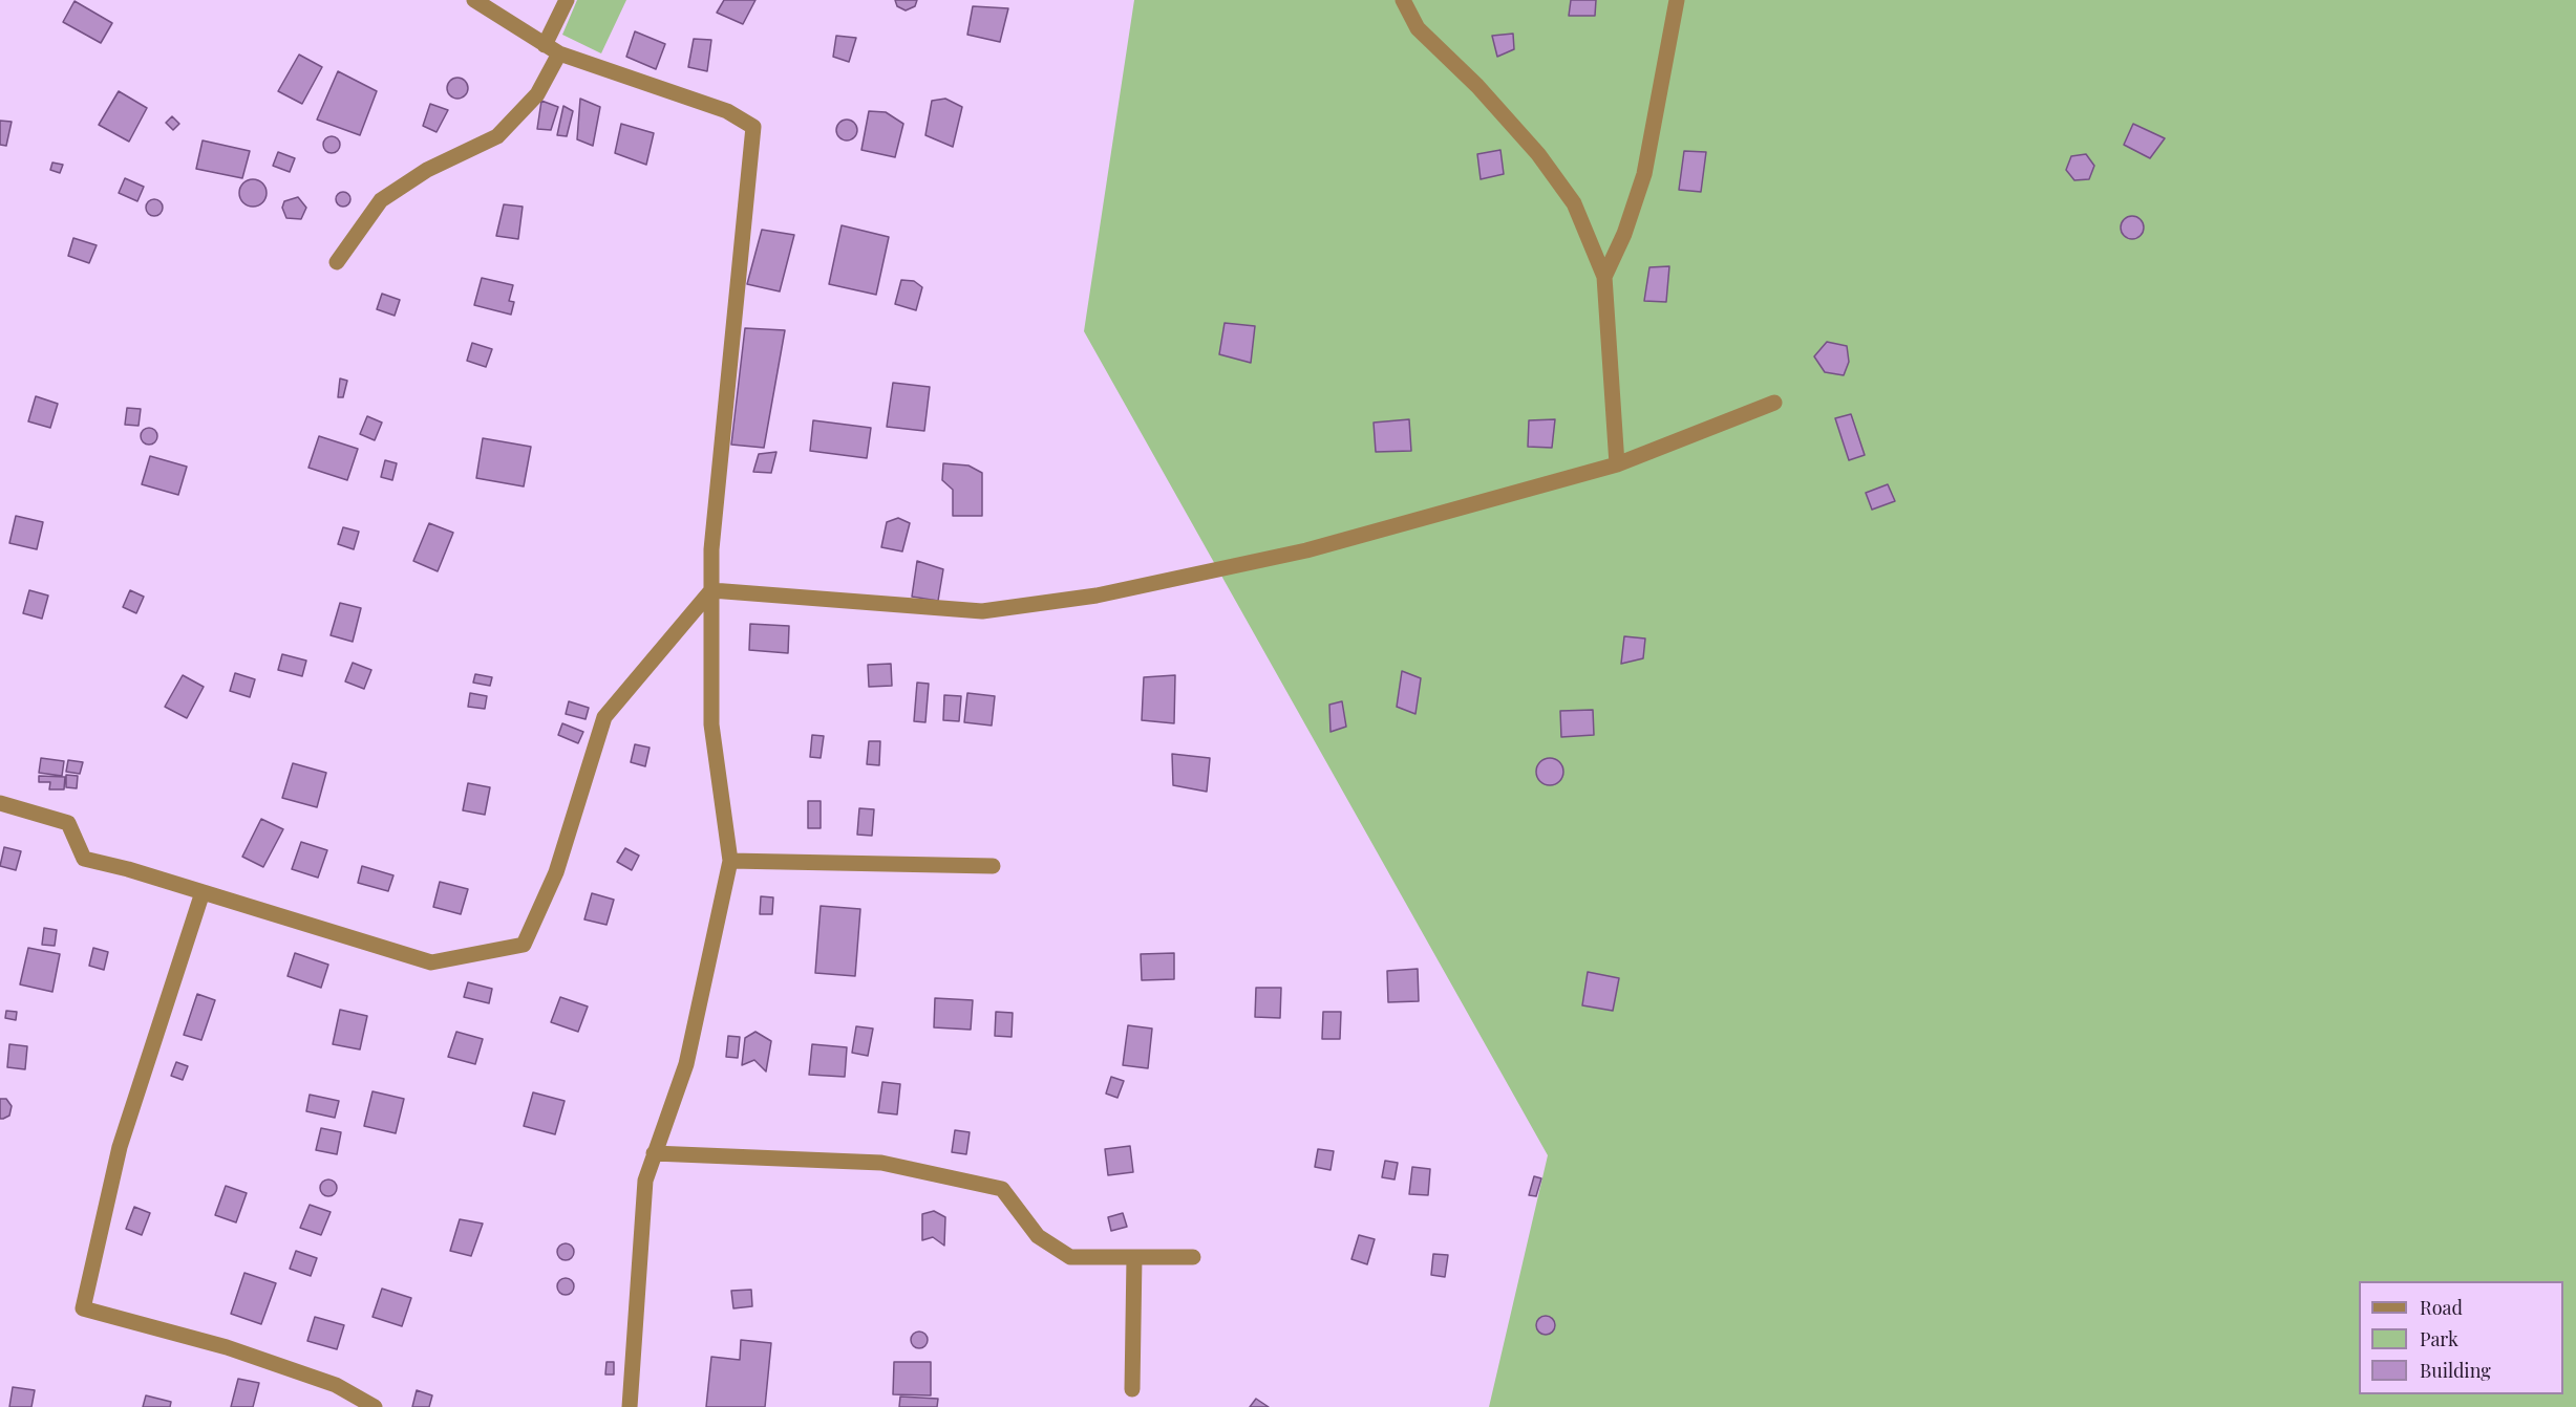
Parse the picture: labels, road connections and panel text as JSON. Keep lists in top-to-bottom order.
{
  "legend": ["Road", "Park", "Building"]
}
